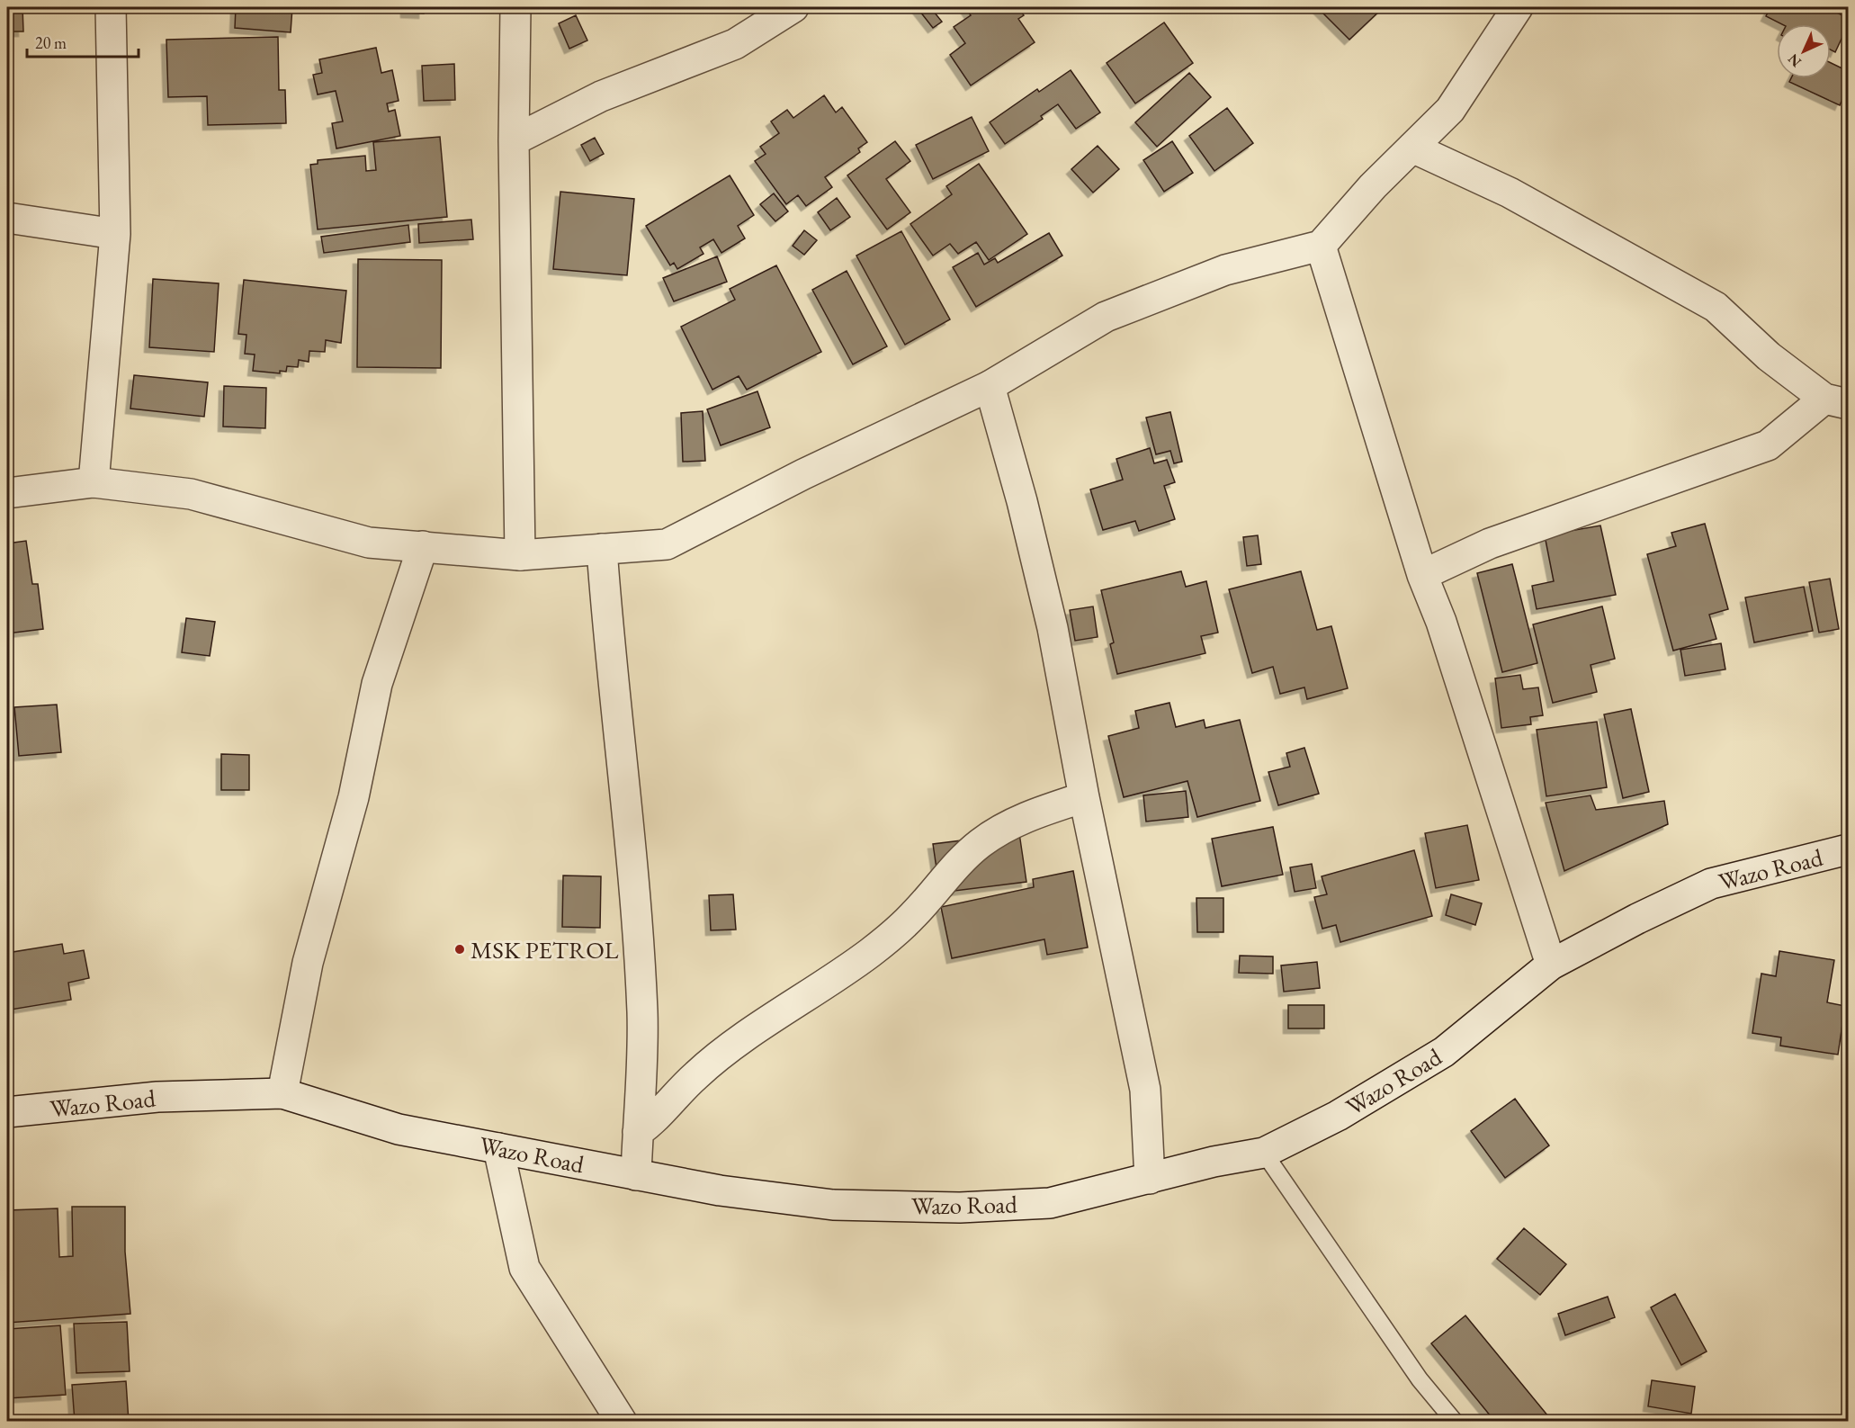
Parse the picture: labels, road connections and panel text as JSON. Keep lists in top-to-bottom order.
{
  "streets": {
    "street": ["Wazo Road"]
  },
  "places": ["MSK PETROL"],
  "scale_bar": "20 m",
  "north": "bottom left"
}
